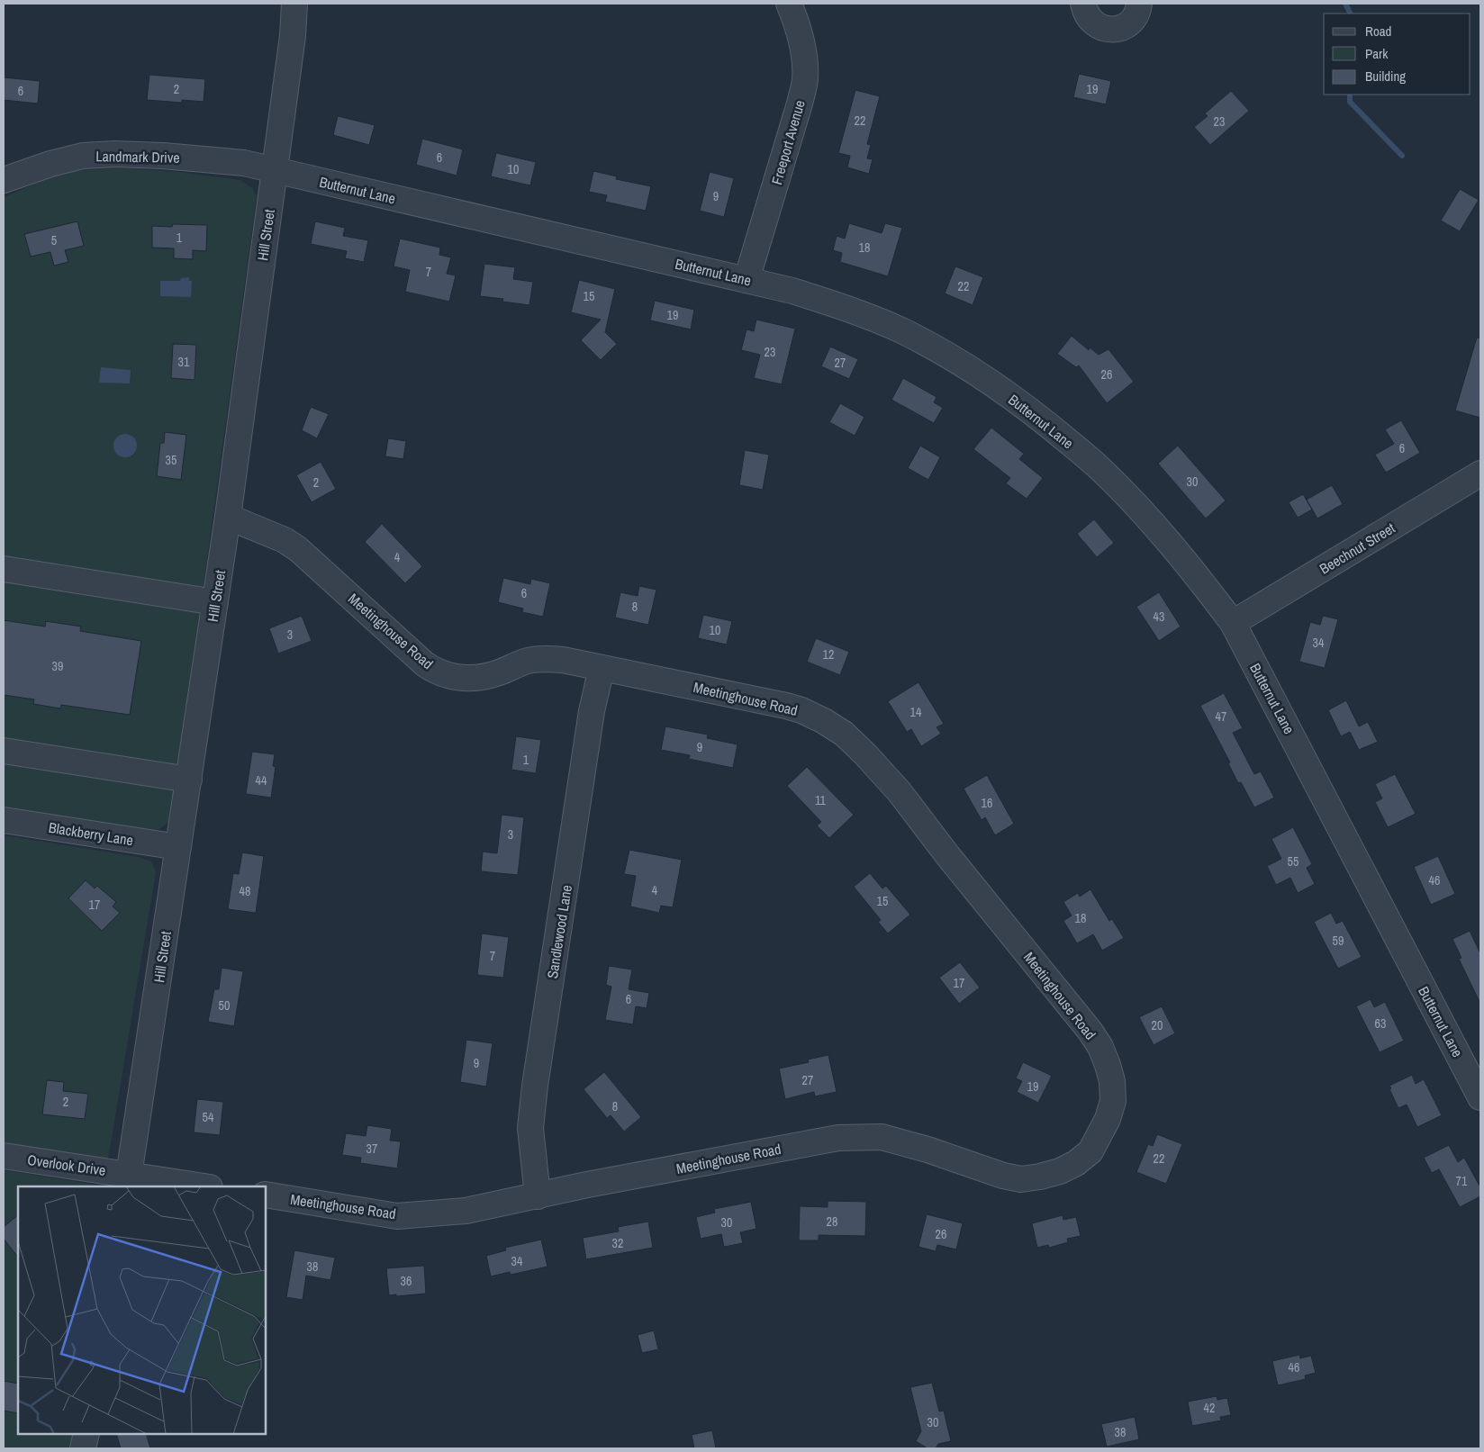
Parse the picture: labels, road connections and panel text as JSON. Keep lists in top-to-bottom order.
{
  "streets": {
    "street": [
      "Freeport Avenue",
      "Landmark Drive",
      "Butternut Lane",
      "Hill Street",
      "Beechnut Street",
      "Meetinghouse Road",
      "Blackberry Lane",
      "Sandlewood Lane",
      "Overlook Drive"
    ]
  },
  "crossings": [
    ["Freeport Avenue", "Butternut Lane"],
    ["Landmark Drive", "Butternut Lane"],
    ["Landmark Drive", "Hill Street"],
    ["Butternut Lane", "Hill Street"],
    ["Butternut Lane", "Beechnut Street"],
    ["Hill Street", "Meetinghouse Road"],
    ["Hill Street", "Blackberry Lane"],
    ["Hill Street", "Overlook Drive"],
    ["Meetinghouse Road", "Sandlewood Lane"]
  ],
  "house_numbers": [
    "2",
    "19",
    "6",
    "22",
    "23",
    "6",
    "10",
    "9",
    "1",
    "5",
    "18",
    "7",
    "22",
    "15",
    "19",
    "23",
    "31",
    "27",
    "26",
    "6",
    "35",
    "30",
    "2",
    "4",
    "6",
    "8",
    "43",
    "10",
    "3",
    "34",
    "12",
    "39",
    "14",
    "47",
    "9",
    "1",
    "44",
    "11",
    "16",
    "3",
    "55",
    "46",
    "4",
    "48",
    "15",
    "17",
    "18",
    "59",
    "7",
    "17",
    "6",
    "50",
    "63",
    "20",
    "9",
    "27",
    "19",
    "2",
    "8",
    "54",
    "37",
    "22",
    "71",
    "28",
    "30",
    "26",
    "32",
    "34",
    "38",
    "36",
    "46",
    "42",
    "30",
    "38"
  ],
  "legend": ["Road", "Park", "Building"]
}
